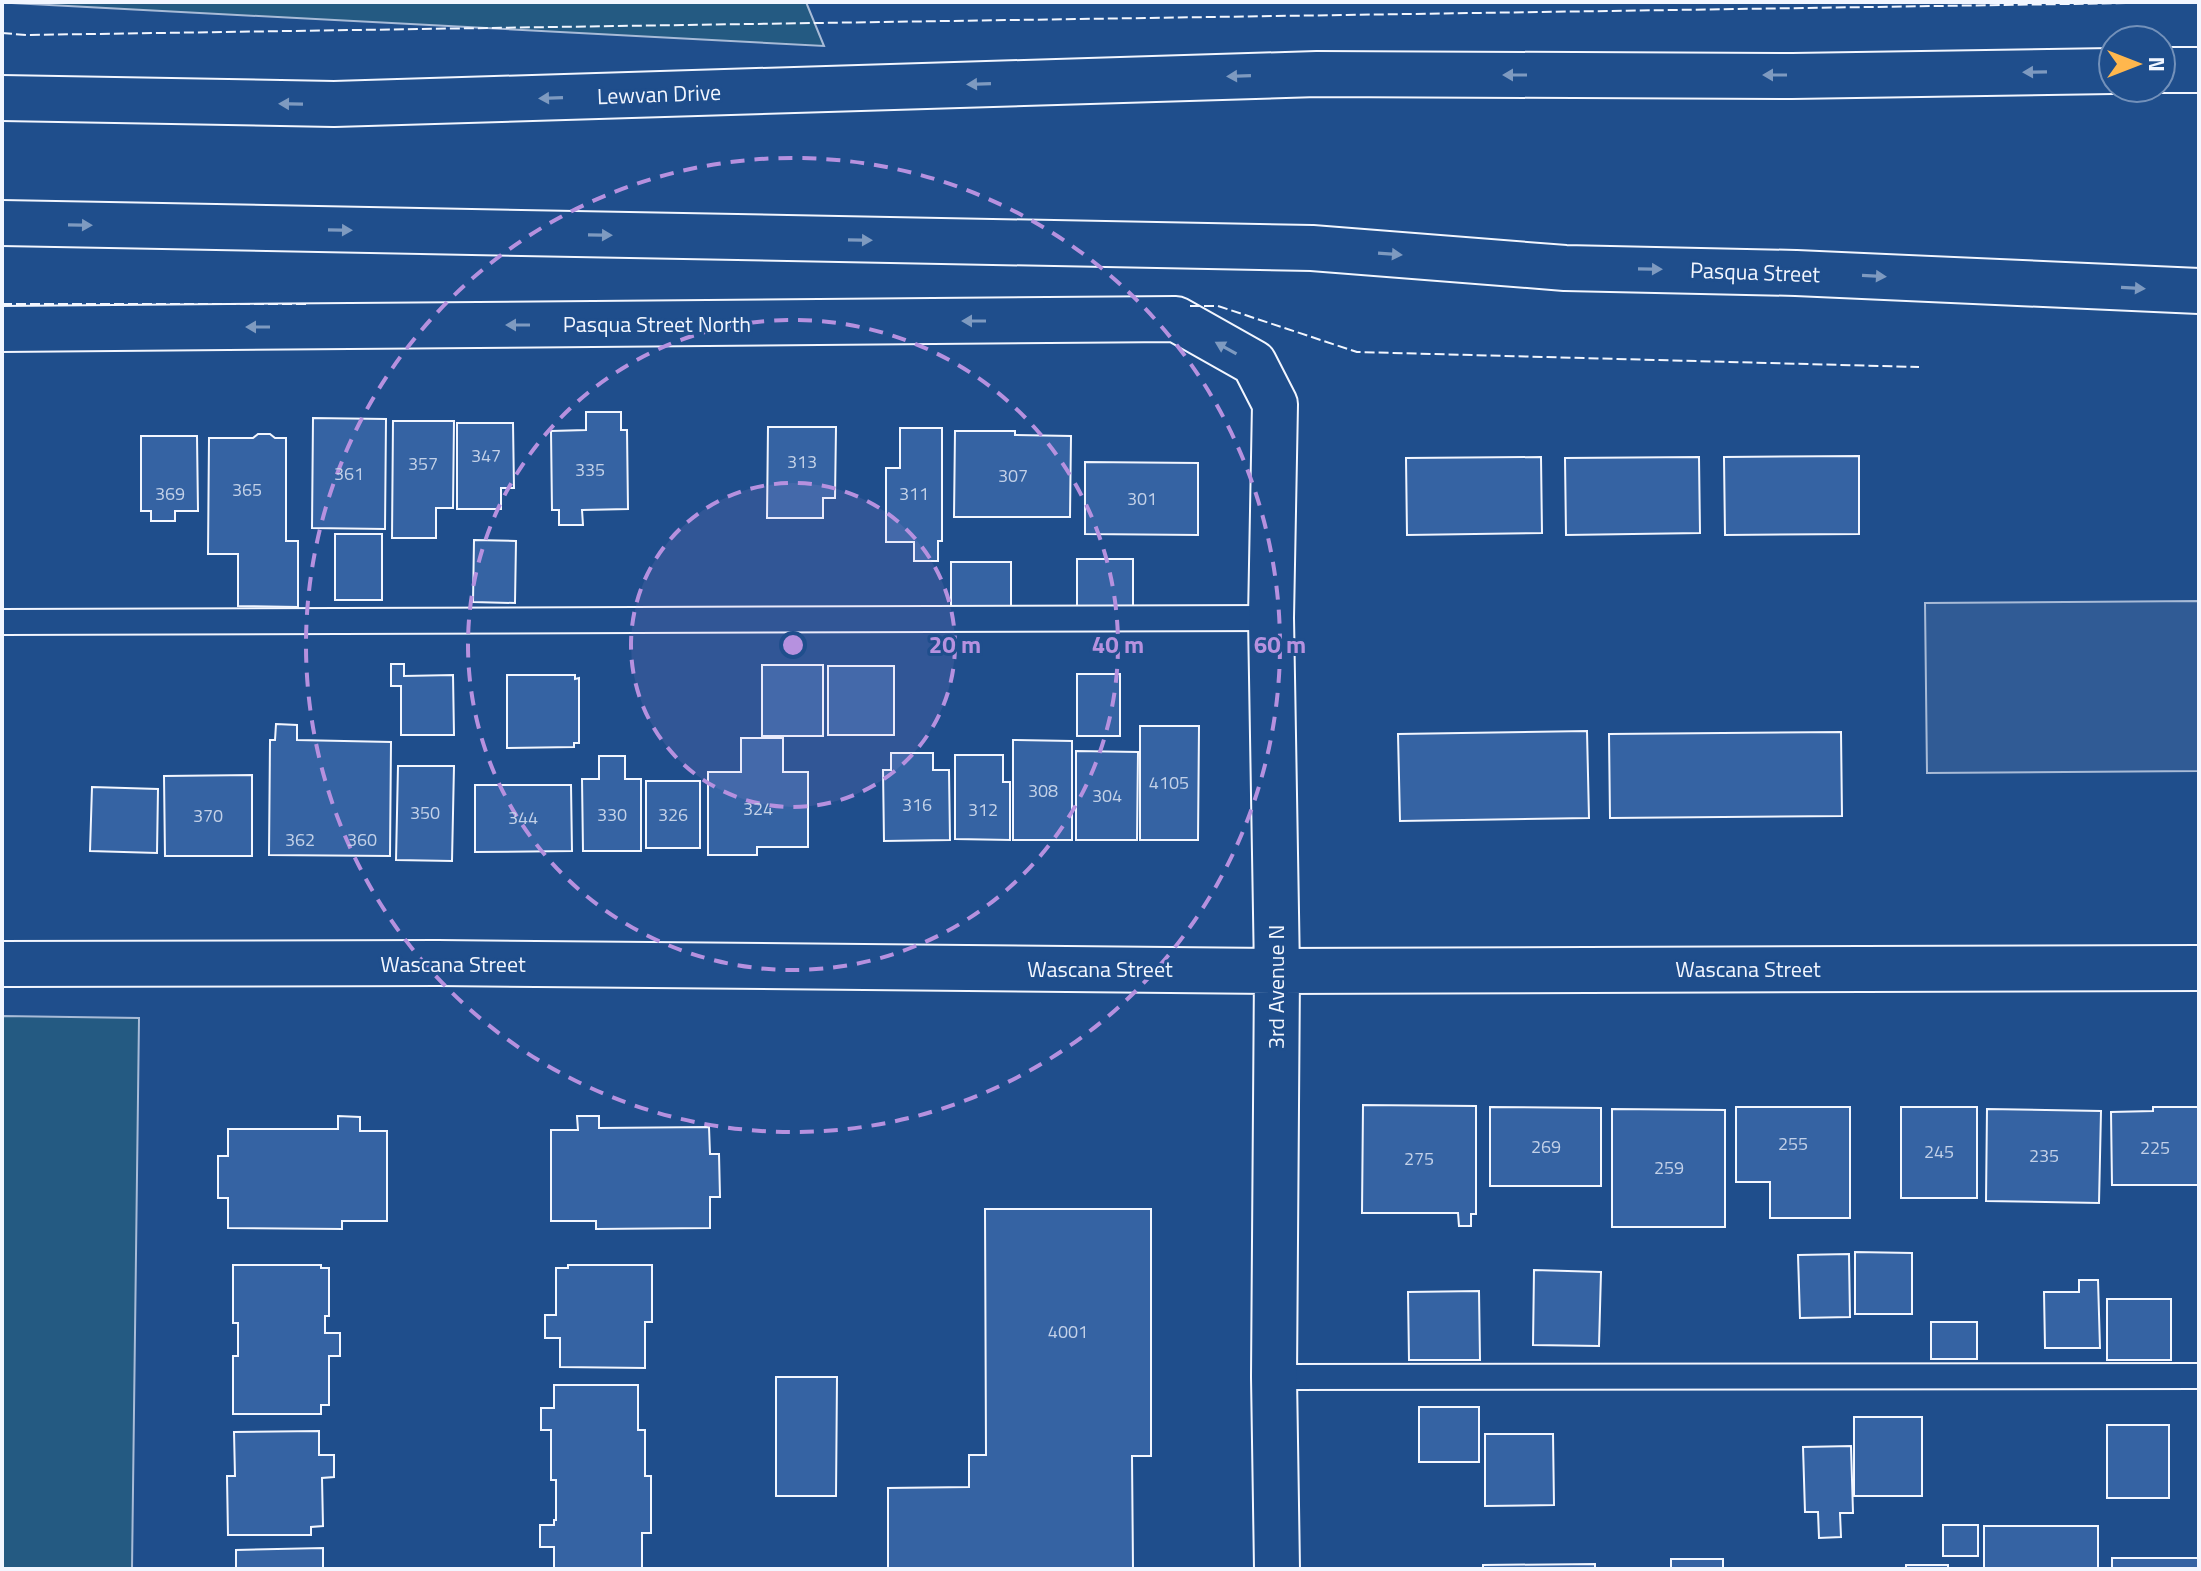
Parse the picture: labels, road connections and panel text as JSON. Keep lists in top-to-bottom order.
{
  "streets": {
    "street": [
      "Lewvan Drive",
      "Pasqua Street",
      "Pasqua Street North",
      "Wascana Street",
      "3rd Avenue N"
    ]
  },
  "crossings": [
    ["Pasqua Street North", "3rd Avenue N"],
    ["Wascana Street", "3rd Avenue N"]
  ],
  "one_way": ["Lewvan Drive", "Pasqua Street", "Pasqua Street North"],
  "house_numbers": [
    "347",
    "313",
    "357",
    "335",
    "361",
    "307",
    "365",
    "369",
    "311",
    "301",
    "4105",
    "308",
    "304",
    "316",
    "324",
    "312",
    "350",
    "330",
    "326",
    "370",
    "344",
    "362",
    "360",
    "255",
    "269",
    "225",
    "245",
    "235",
    "275",
    "259",
    "4001"
  ],
  "north": "right",
  "rings": ["20 m", "40 m", "60 m"]
}
